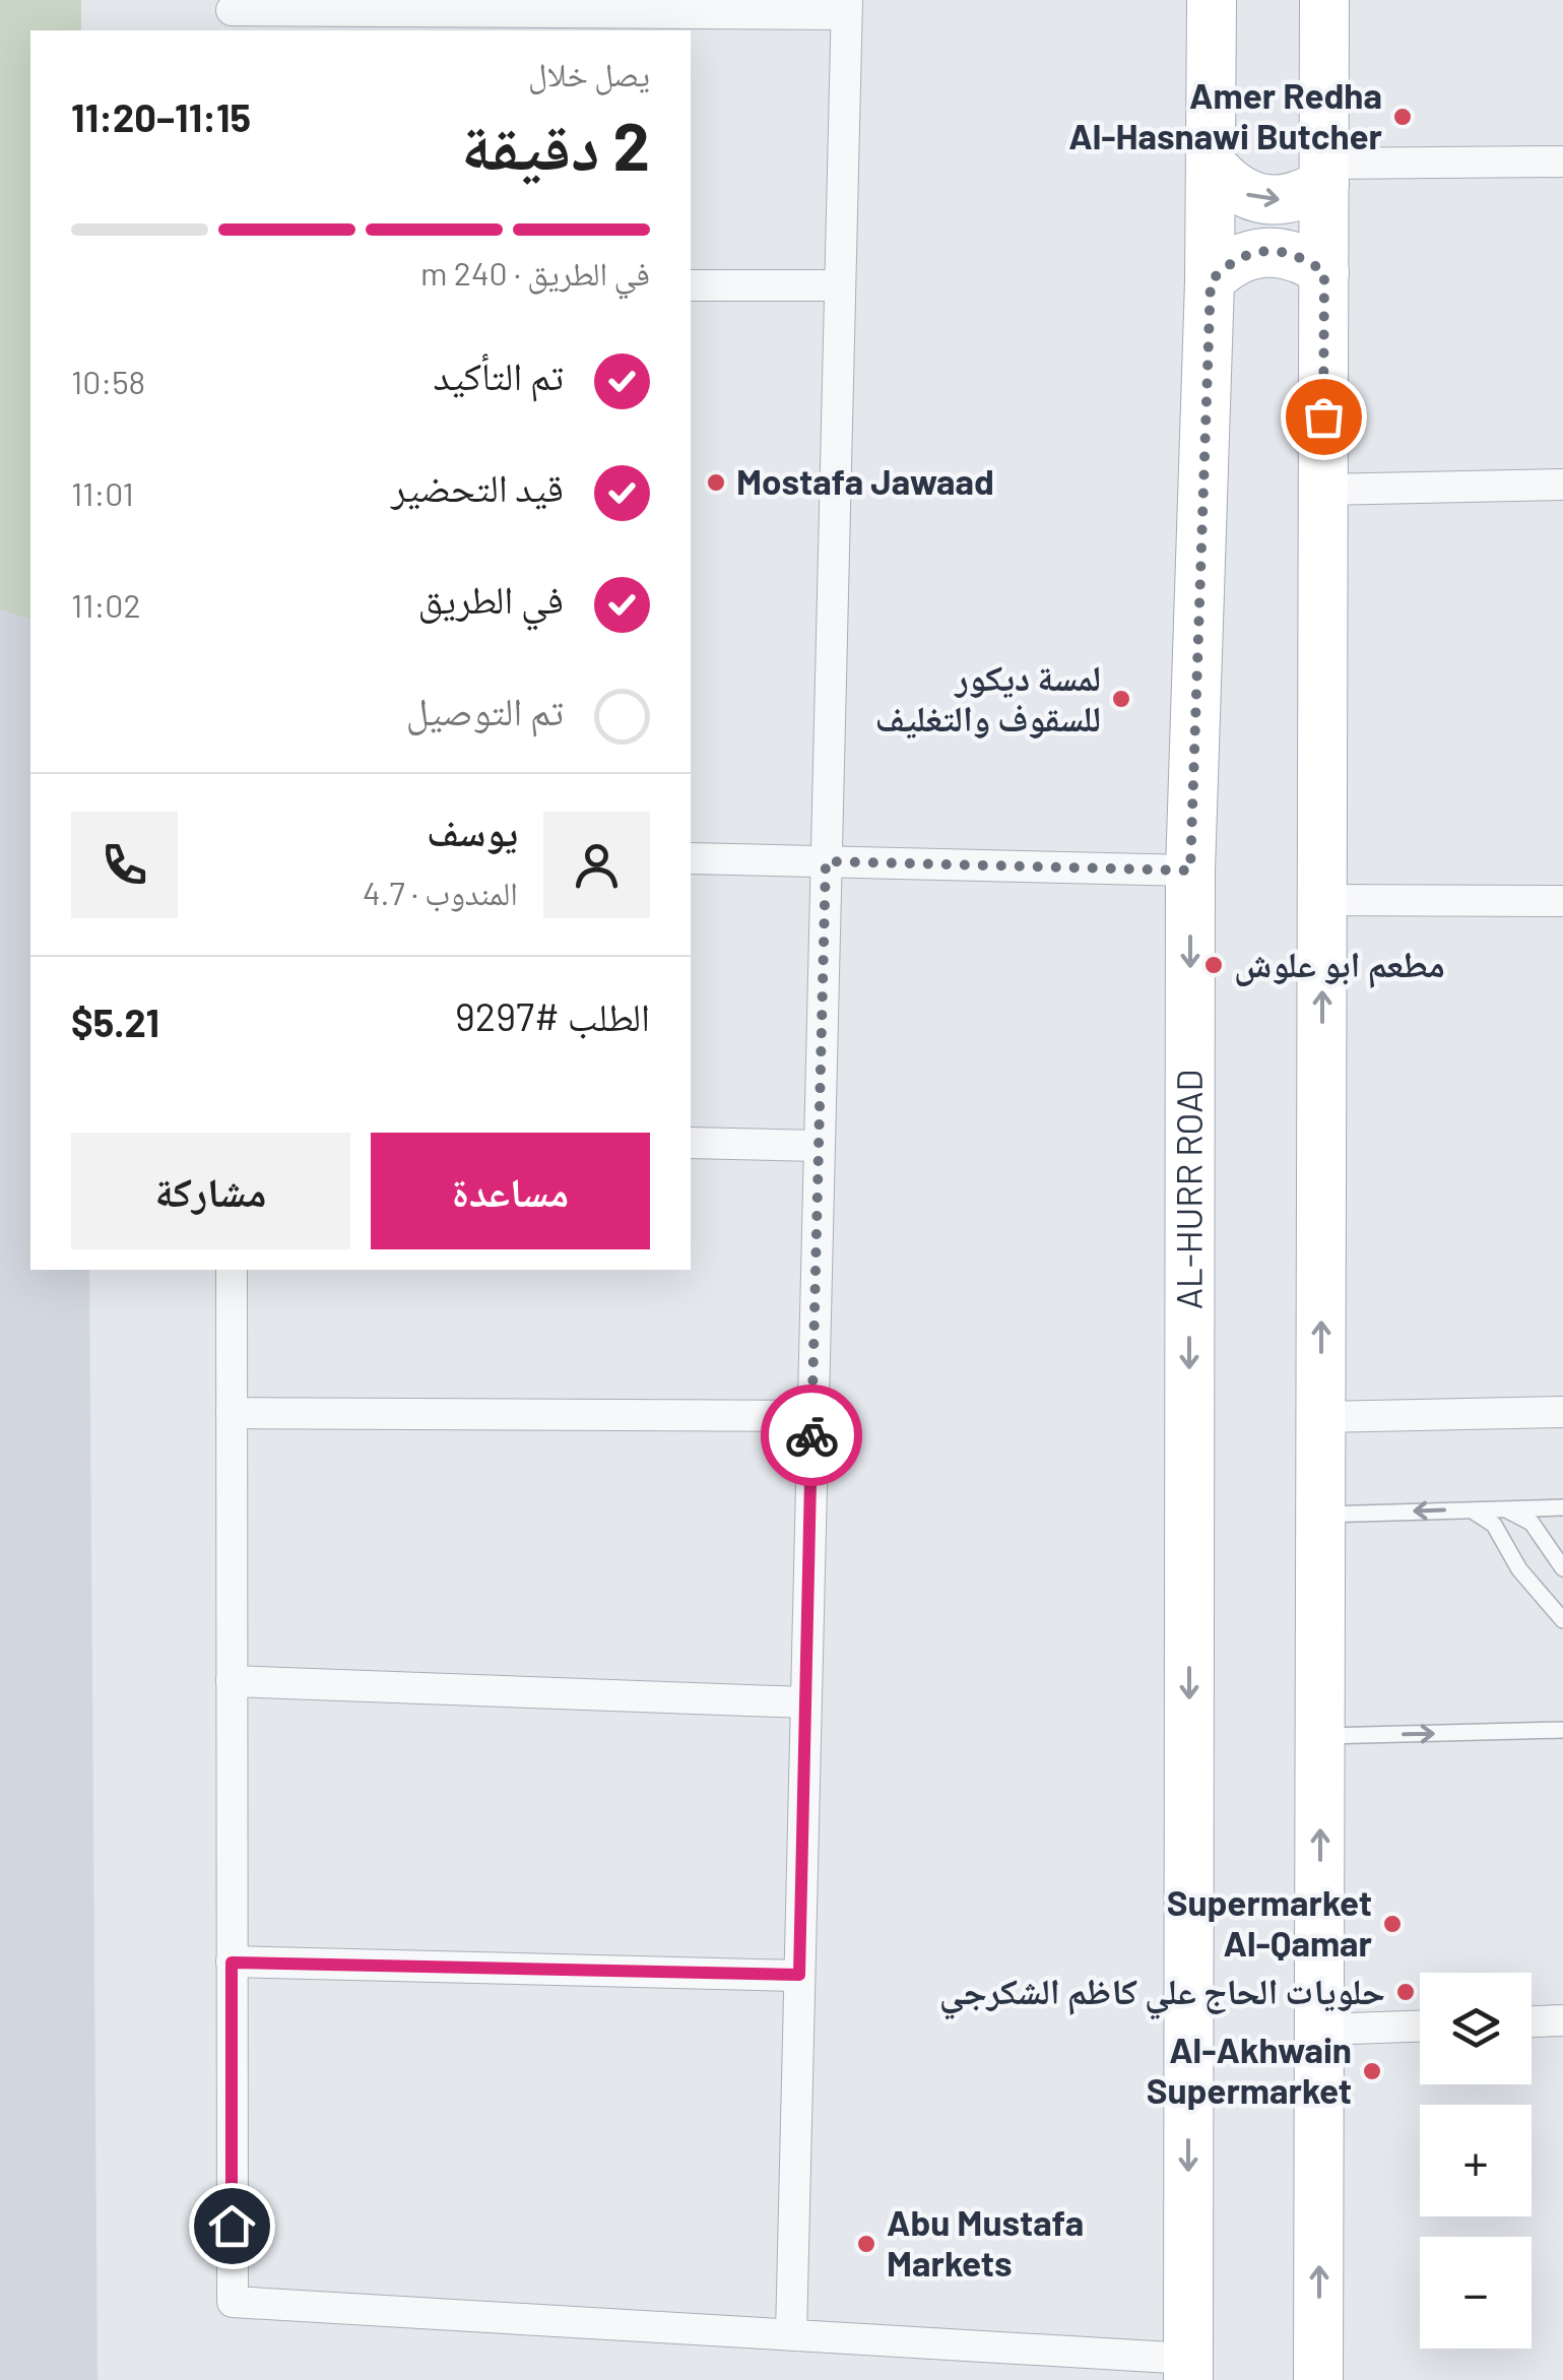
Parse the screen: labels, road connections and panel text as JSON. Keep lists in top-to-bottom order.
{
  "streets": {
    "main road": ["AL-HURR ROAD"]
  },
  "places": [
    "Amer Redha Al-Hasnawi Butcher",
    "Mostafa Jawaad",
    "لمسة ديكور للسقوف والتغليف",
    "مطعم ابو علوش",
    "Supermarket Al-Qamar",
    "حلويات الحاج علي كاظم الشكرجي",
    "Al-Akhwain Supermarket",
    "Abu Mustafa Markets"
  ],
  "page": {
    "heading": ["2 دقيقة", "يصل خلال", "11:15–11:20"],
    "panel": [
      "يوسف",
      "المندوب · 4.7",
      "الطلب #9297",
      "$5.21"
    ],
    "bar": "في الطريق · 240 m",
    "list": [
      ["تم التأكيد", "10:58"],
      ["قيد التحضير", "11:01"],
      ["في الطريق", "11:02"],
      "تم التوصيل"
    ],
    "buttons": ["مساعدة", "مشاركة"],
    "map_buttons": ["+", "−"]
  }
}
